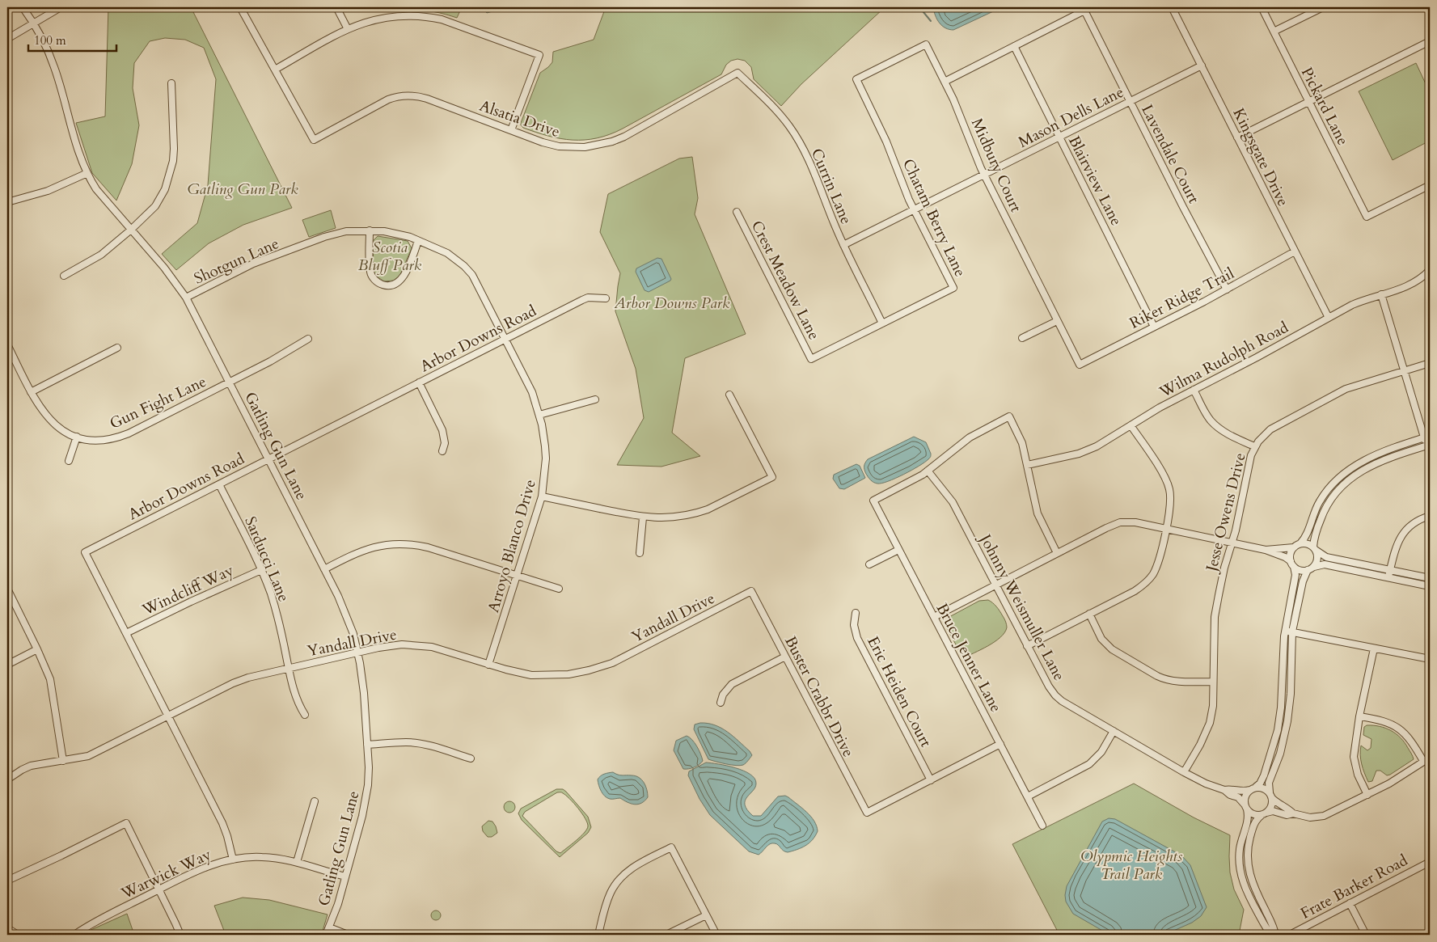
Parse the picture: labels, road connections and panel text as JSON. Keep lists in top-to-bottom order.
{
  "streets": {
    "street": [
      "Pickard Lane",
      "Mason Dells Lane",
      "Alsatia Drive",
      "Lavendale Court",
      "Kingsgate Drive",
      "Midbury Court",
      "Blairview Lane",
      "Currin Lane",
      "Chatam Berry Lane",
      "Shotgun Lane",
      "Crest Meadow Lane",
      "Riker Ridge Trail",
      "Arbor Downs Road",
      "Wilma Rudolph Road",
      "Gun Fight Lane",
      "Gatling Gun Lane",
      "Jesse Owens Drive",
      "Arroyo Blanco Drive",
      "Sarducci Lane",
      "Windcliff Way",
      "Johnny Weismuller Lane",
      "Yandall Drive",
      "Bruce Jenner Lane",
      "Eric Heiden Court",
      "Buster Crabbr Drive",
      "Warwick Way",
      "Frate Barker Road"
    ]
  },
  "crossings": [
    ["Mason Dells Lane", "Lavendale Court"],
    ["Mason Dells Lane", "Kingsgate Drive"],
    ["Mason Dells Lane", "Midbury Court"],
    ["Mason Dells Lane", "Blairview Lane"],
    ["Mason Dells Lane", "Currin Lane"],
    ["Mason Dells Lane", "Chatam Berry Lane"],
    ["Alsatia Drive", "Currin Lane"],
    ["Lavendale Court", "Riker Ridge Trail"],
    ["Kingsgate Drive", "Riker Ridge Trail"],
    ["Kingsgate Drive", "Wilma Rudolph Road"],
    ["Midbury Court", "Chatam Berry Lane"],
    ["Midbury Court", "Riker Ridge Trail"],
    ["Blairview Lane", "Riker Ridge Trail"],
    ["Currin Lane", "Chatam Berry Lane"],
    ["Chatam Berry Lane", "Crest Meadow Lane"],
    ["Shotgun Lane", "Gatling Gun Lane"],
    ["Shotgun Lane", "Arroyo Blanco Drive"],
    ["Arbor Downs Road", "Gatling Gun Lane"],
    ["Arbor Downs Road", "Arroyo Blanco Drive"],
    ["Arbor Downs Road", "Sarducci Lane"],
    ["Arbor Downs Road", "Windcliff Way"],
    ["Arbor Downs Road", "Yandall Drive"],
    ["Arbor Downs Road", "Warwick Way"],
    ["Gun Fight Lane", "Gatling Gun Lane"],
    ["Gatling Gun Lane", "Yandall Drive"],
    ["Gatling Gun Lane", "Warwick Way"],
    ["Jesse Owens Drive", "Johnny Weismuller Lane"],
    ["Arroyo Blanco Drive", "Yandall Drive"],
    ["Sarducci Lane", "Windcliff Way"],
    ["Sarducci Lane", "Yandall Drive"],
    ["Johnny Weismuller Lane", "Bruce Jenner Lane"],
    ["Yandall Drive", "Buster Crabbr Drive"],
    ["Eric Heiden Court", "Buster Crabbr Drive"]
  ],
  "parks": [
    "Gatling Gun Park",
    "Scotia Bluff Park",
    "Arbor Downs Park",
    "Olypmic Heights Trail Park"
  ],
  "scale_bar": "100 m"
}
